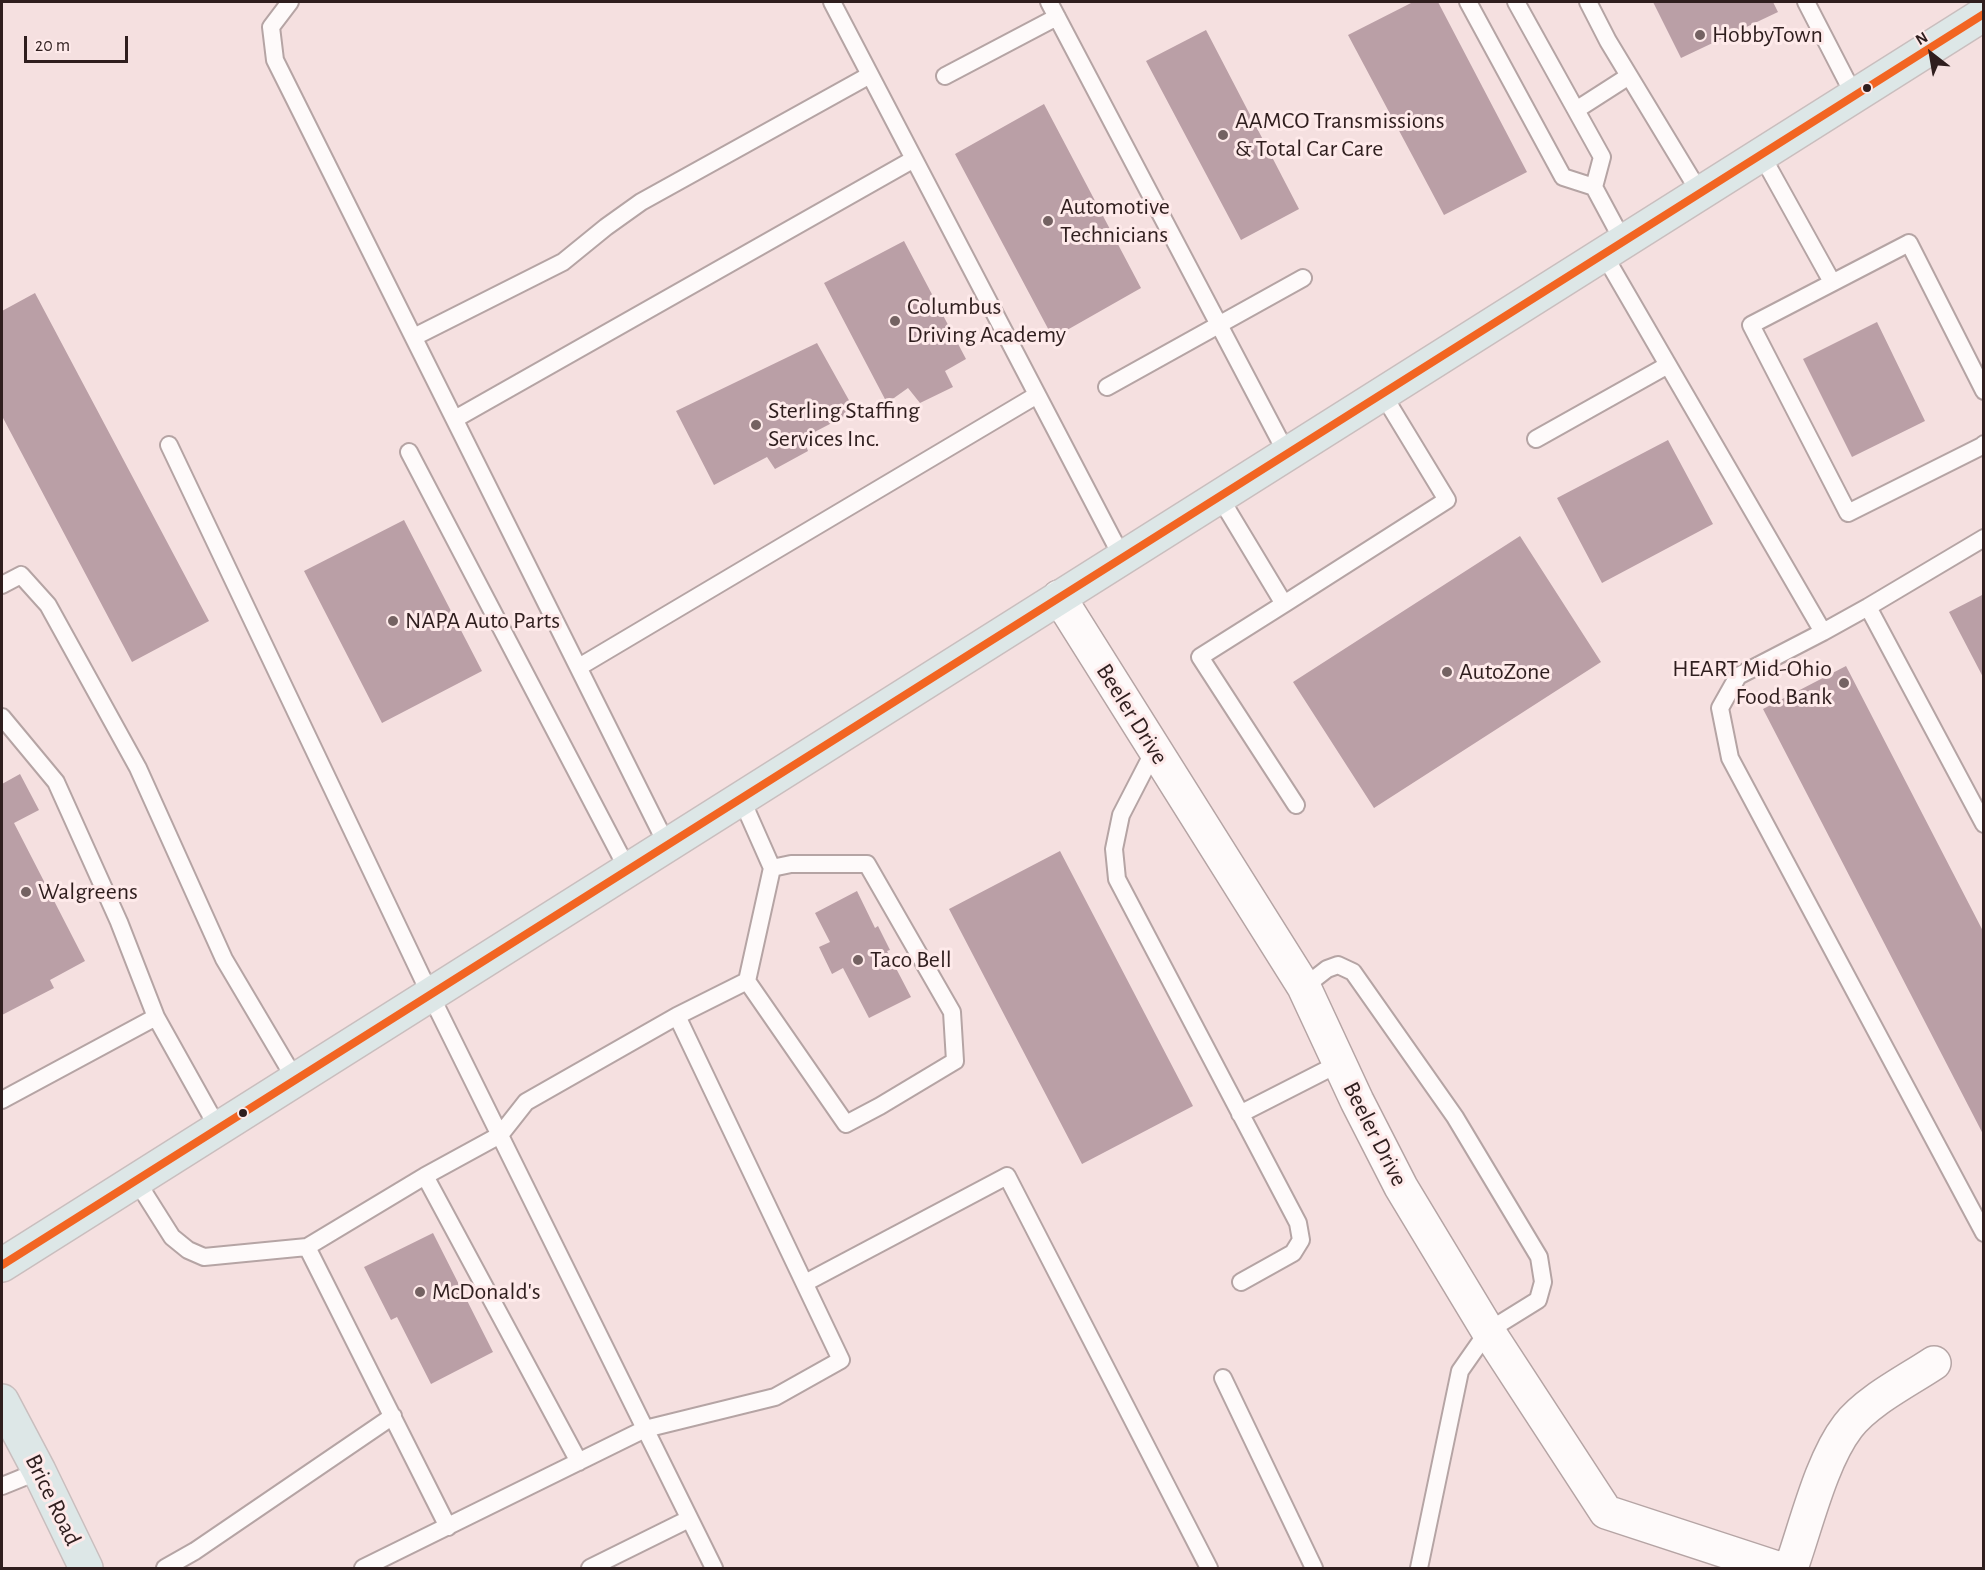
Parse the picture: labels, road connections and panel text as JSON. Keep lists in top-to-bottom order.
{
  "streets": {
    "main road": ["Brice Road"],
    "street": ["Beeler Drive"]
  },
  "places": [
    "HobbyTown",
    "AAMCO Transmissions & Total Car Care",
    "Automotive Technicians",
    "Columbus Driving Academy",
    "Sterling Staffing Services Inc.",
    "NAPA Auto Parts",
    "AutoZone",
    "HEART Mid-Ohio Food Bank",
    "Walgreens",
    "Taco Bell",
    "McDonald's"
  ],
  "scale_bar": "20 m",
  "north": "top left"
}
